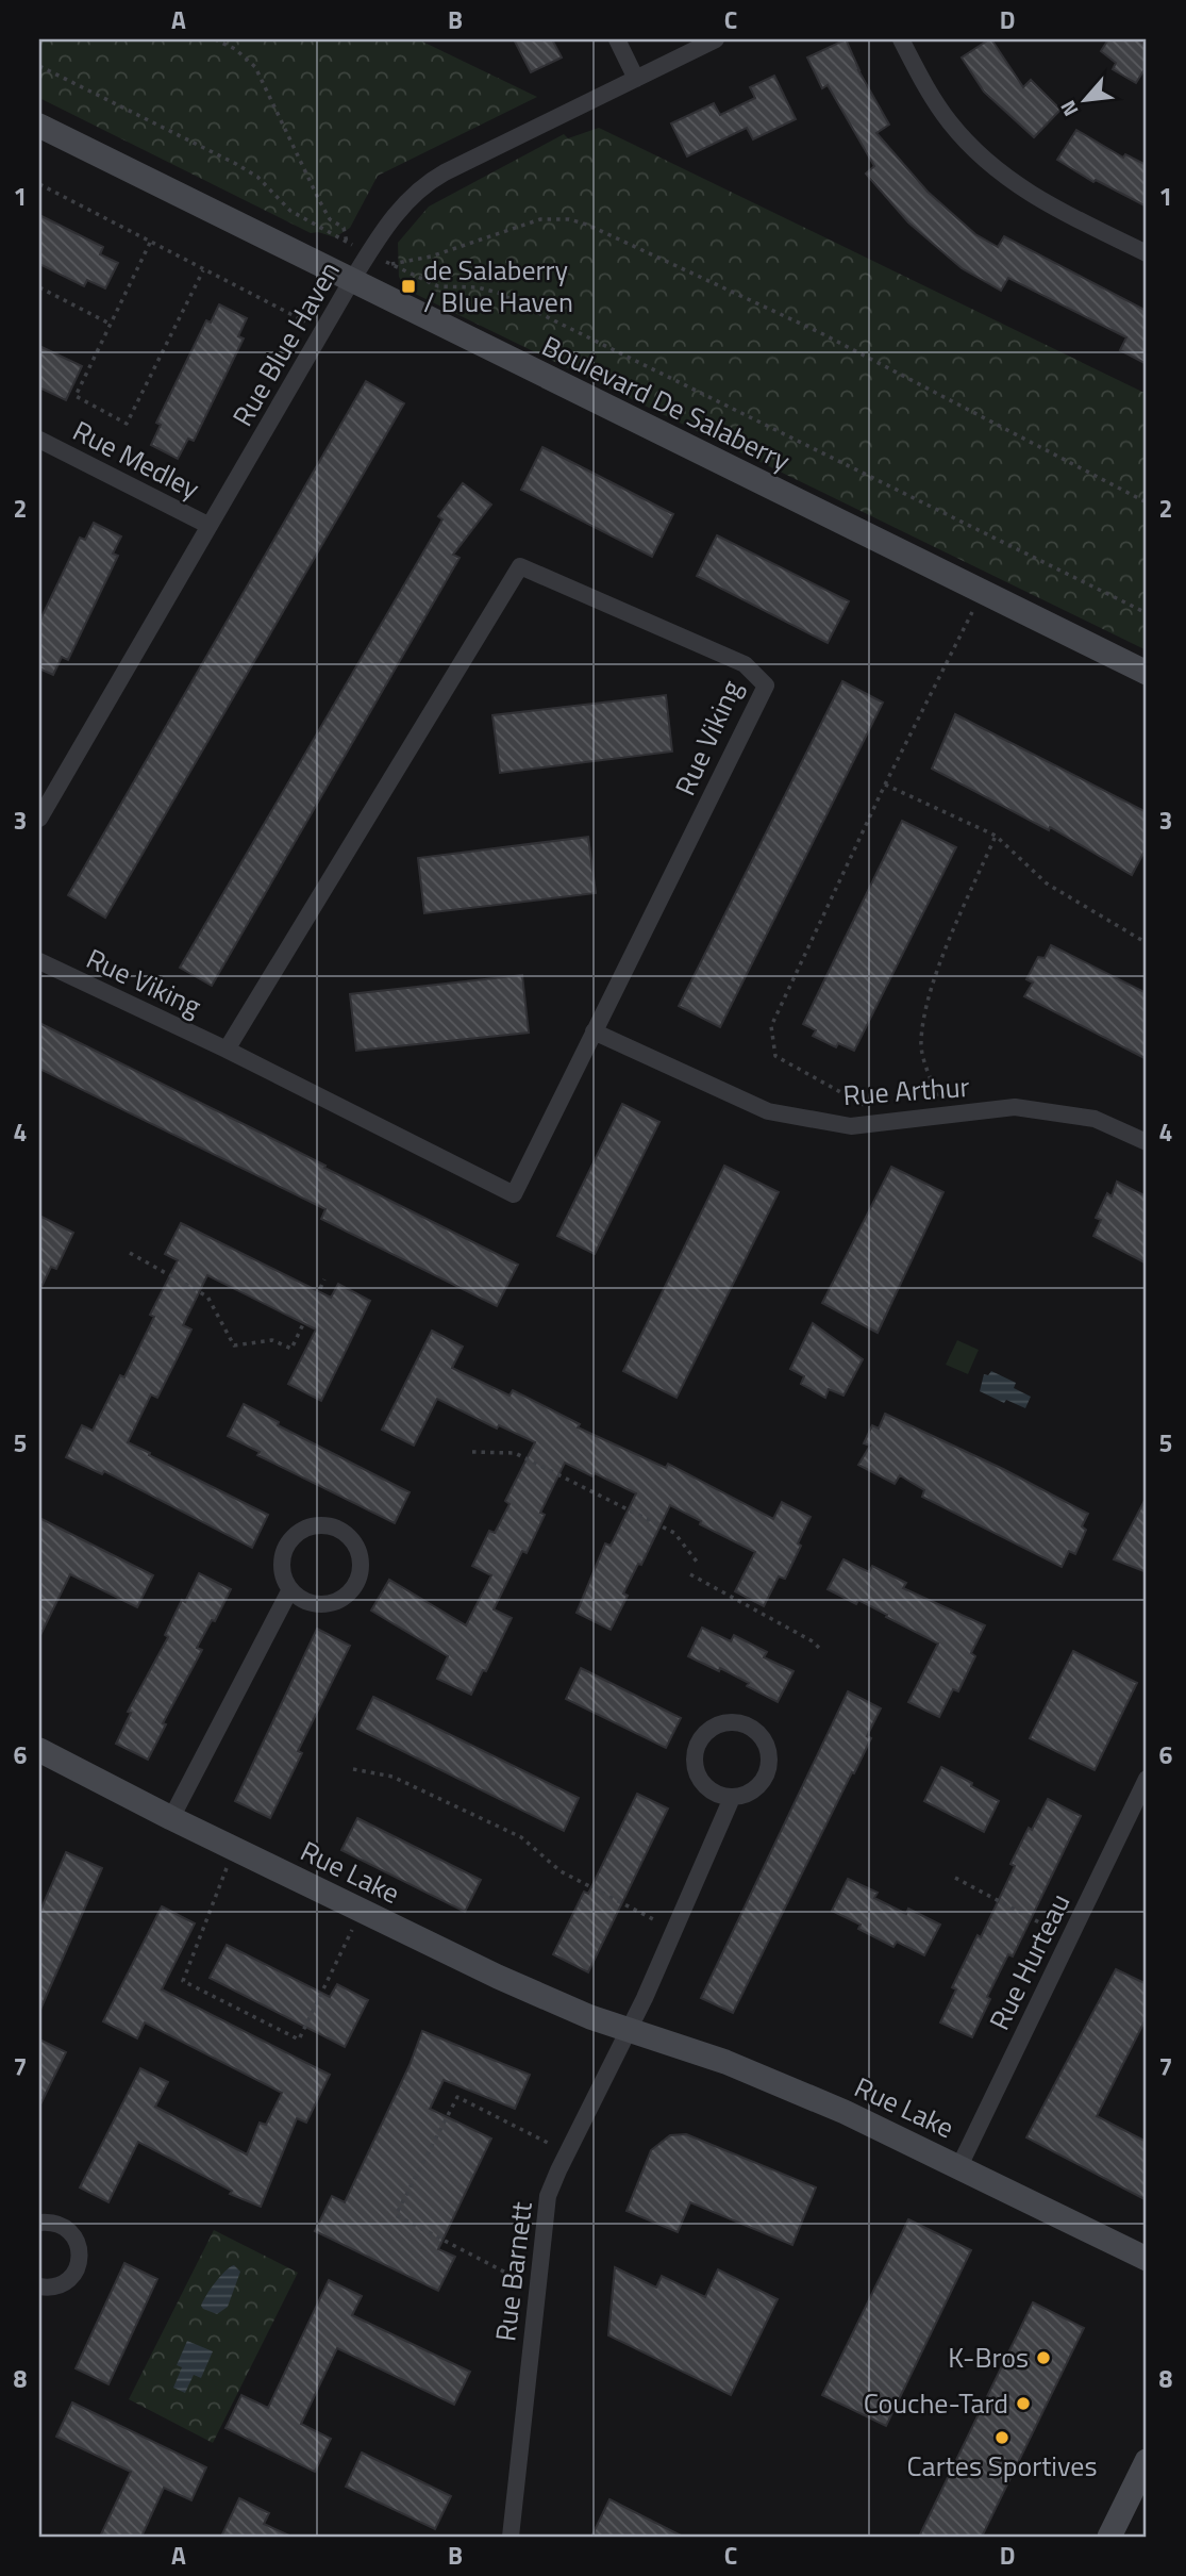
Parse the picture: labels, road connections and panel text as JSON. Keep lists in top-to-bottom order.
{
  "streets": {
    "street": [
      "Rue Blue Haven",
      "Boulevard De Salaberry",
      "Rue Medley",
      "Rue Viking",
      "Rue Arthur",
      "Rue Lake",
      "Rue Hurteau",
      "Rue Barnett"
    ]
  },
  "crossings": [
    ["Rue Blue Haven", "Boulevard De Salaberry"],
    ["Rue Blue Haven", "Rue Medley"],
    ["Rue Viking", "Rue Arthur"],
    ["Rue Lake", "Rue Hurteau"],
    ["Rue Lake", "Rue Barnett"]
  ],
  "places": {
    "transit": ["de Salaberry / Blue Haven"],
    "other": ["K-Bros", "Couche-Tard", "Cartes Sportives"]
  },
  "north": "bottom left",
  "grid": {
    "columns": [
      "A",
      "B",
      "C",
      "D"
    ],
    "rows": [
      "1",
      "2",
      "3",
      "4",
      "5",
      "6",
      "7",
      "8"
    ]
  }
}
